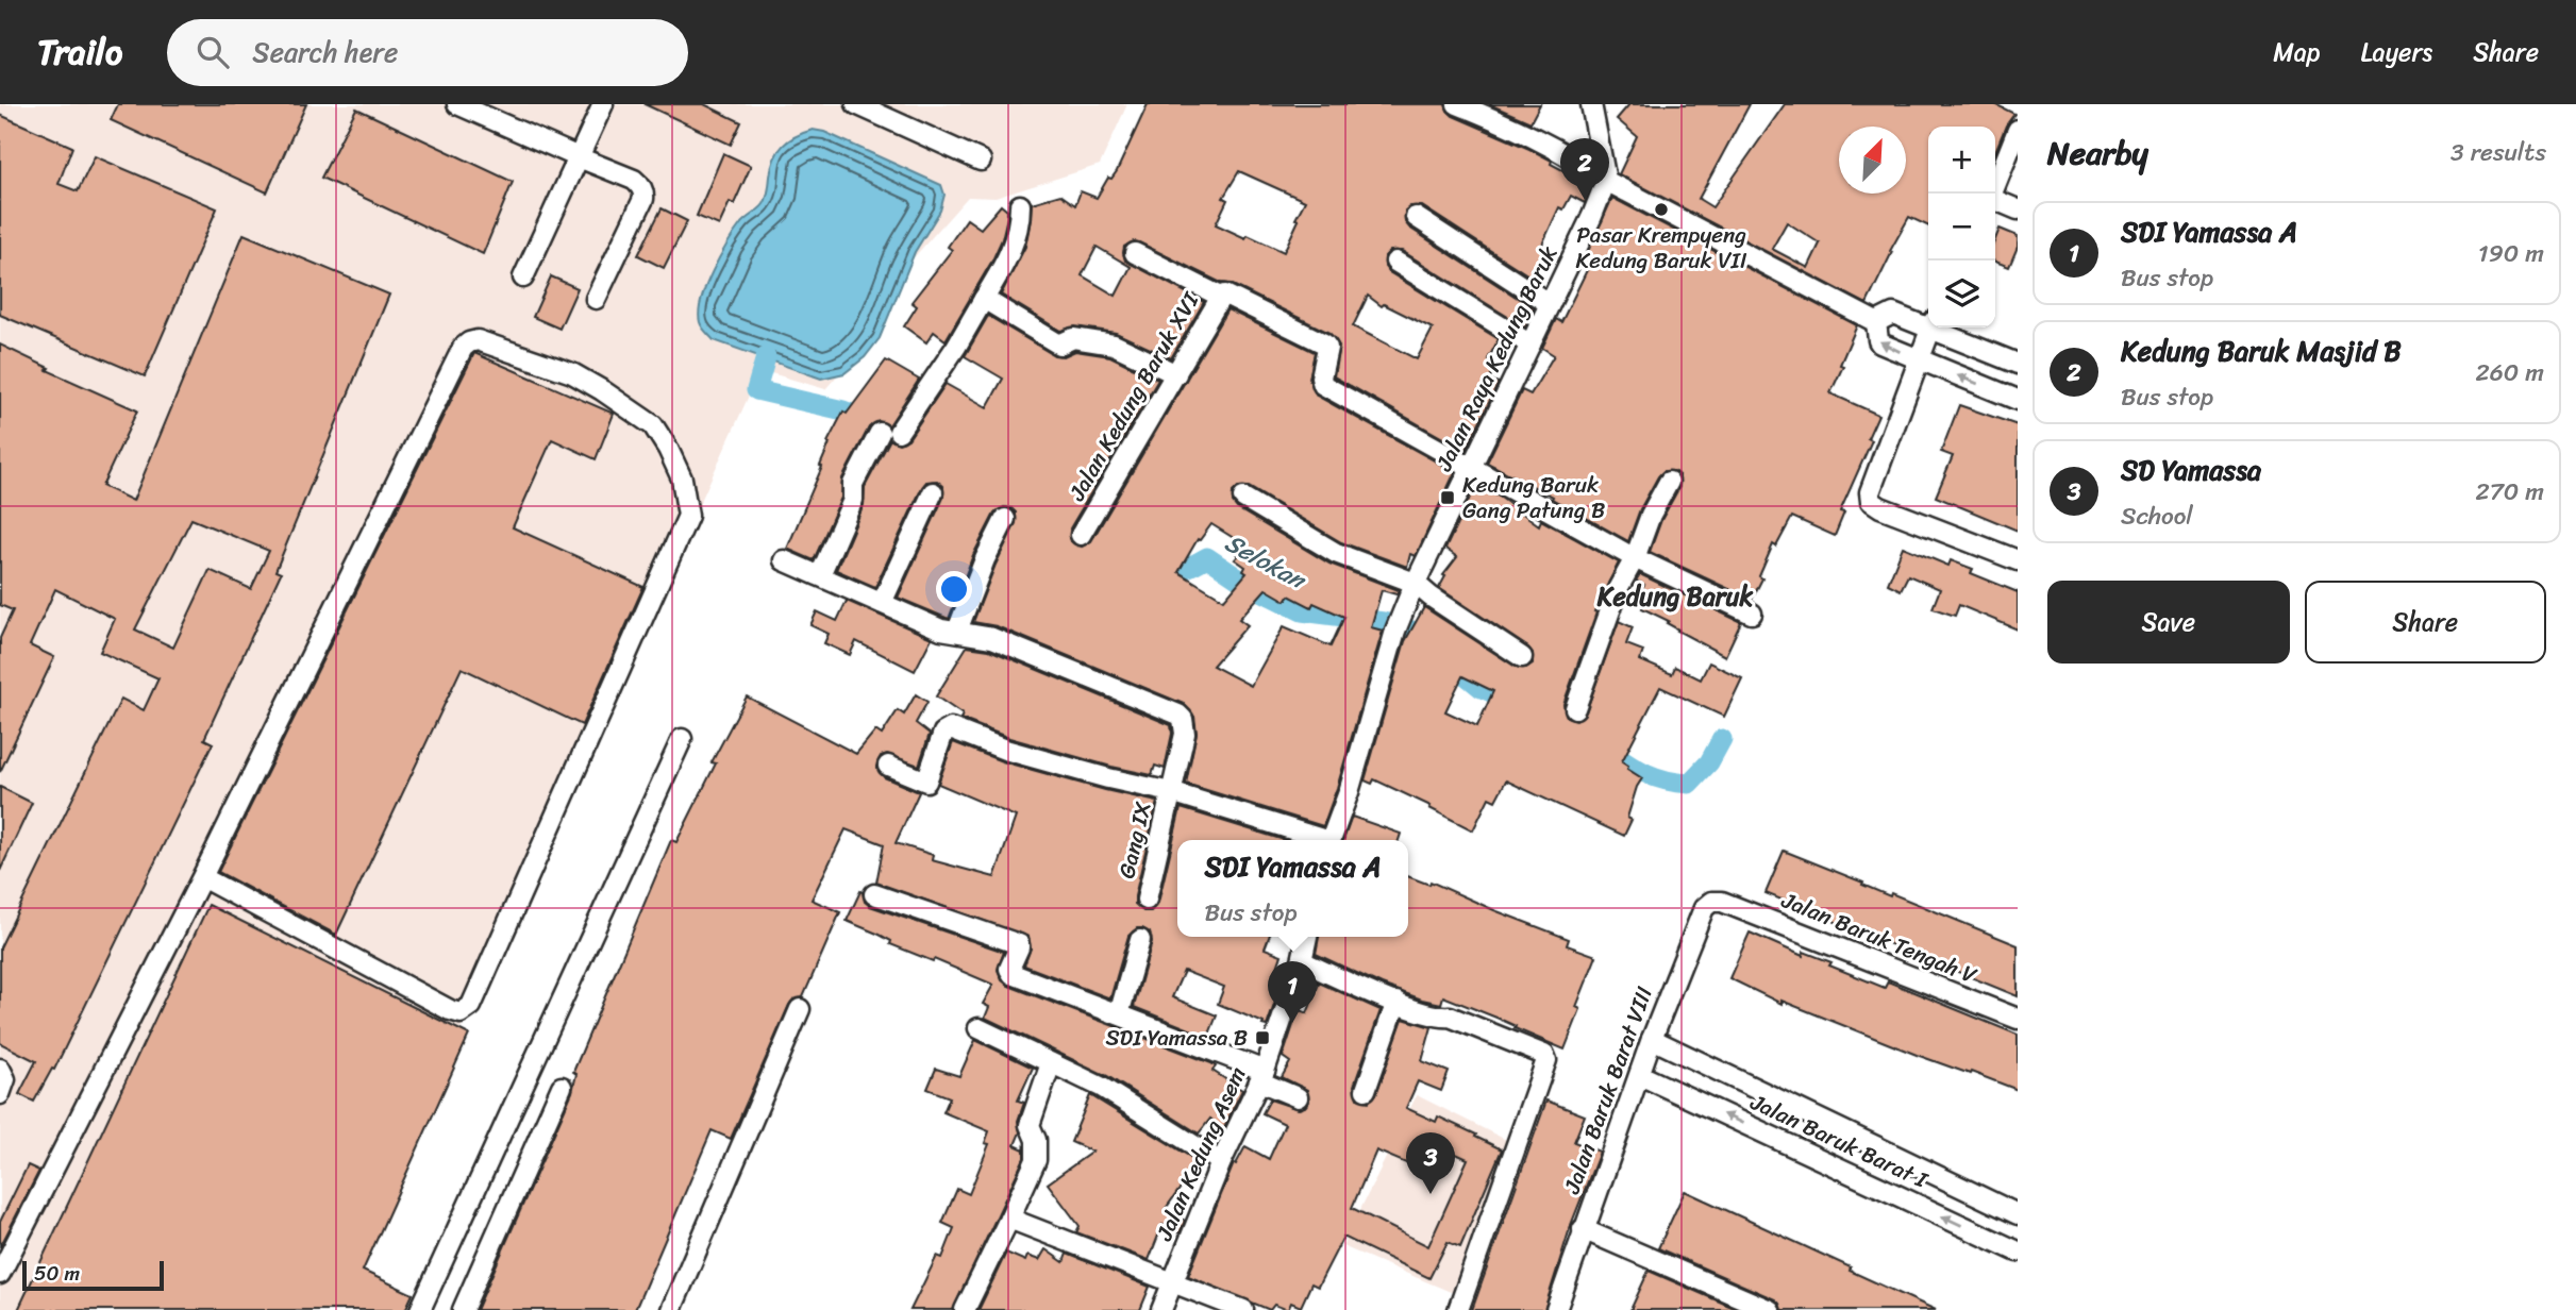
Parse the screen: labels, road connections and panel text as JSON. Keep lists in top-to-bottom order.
{
  "streets": {
    "street": [
      "Jalan Raya Kedung Baruk",
      "Jalan Kedung Baruk XVI",
      "Gang IX",
      "Jalan Baruk Tengah V",
      "Jalan Baruk Barat VIII",
      "Jalan Baruk Barat I",
      "Jalan Kedung Asem"
    ]
  },
  "crossings": [
    ["Jalan Raya Kedung Baruk", "Jalan Kedung Baruk XVI"],
    ["Jalan Baruk Tengah V", "Jalan Baruk Barat VIII"],
    ["Jalan Baruk Barat VIII", "Jalan Baruk Barat I"]
  ],
  "districts": ["Kedung Baruk"],
  "water": ["Selokan"],
  "places": {
    "other": ["Pasar Krempyeng Kedung Baruk VII"],
    "transit": ["Kedung Baruk Gang Patung B", "SDI Yamassa B"]
  },
  "scale_bar": "50 m",
  "north": "top right",
  "page": {
    "header": "Trailo",
    "search": "Search here",
    "nav": ["Map", "Layers", "Share"],
    "heading": ["Nearby", "3 results"],
    "map_buttons": ["+", "−"],
    "pins": ["2", "1", "3"],
    "list": [
      {
        "mark": "1",
        "name": "SDI Yamassa A",
        "note": "Bus stop",
        "value": "190 m"
      },
      {
        "mark": "2",
        "name": "Kedung Baruk Masjid B",
        "note": "Bus stop",
        "value": "260 m"
      },
      {
        "mark": "3",
        "name": "SD Yamassa",
        "note": "School",
        "value": "270 m"
      }
    ],
    "buttons": ["Save", "Share"],
    "popup": ["SDI Yamassa A", "Bus stop"],
    "scale": "50 m"
  }
}
